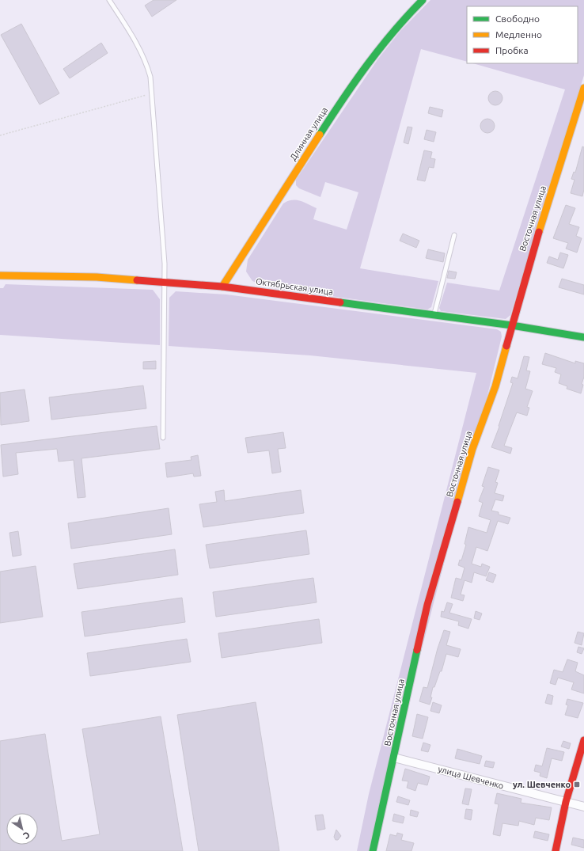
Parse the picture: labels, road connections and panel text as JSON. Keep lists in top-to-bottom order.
{
  "streets": {
    "street": [
      "Длинная улица",
      "Восточная улица",
      "Октябрьская улица",
      "улица Шевченко"
    ]
  },
  "crossings": [
    ["Длинная улица", "Октябрьская улица"],
    ["Восточная улица", "Октябрьская улица"],
    ["Восточная улица", "улица Шевченко"]
  ],
  "places": {
    "transit": ["ул. Шевченко"]
  },
  "legend": ["Свободно", "Медленно", "Пробка"],
  "north": "bottom right"
}
